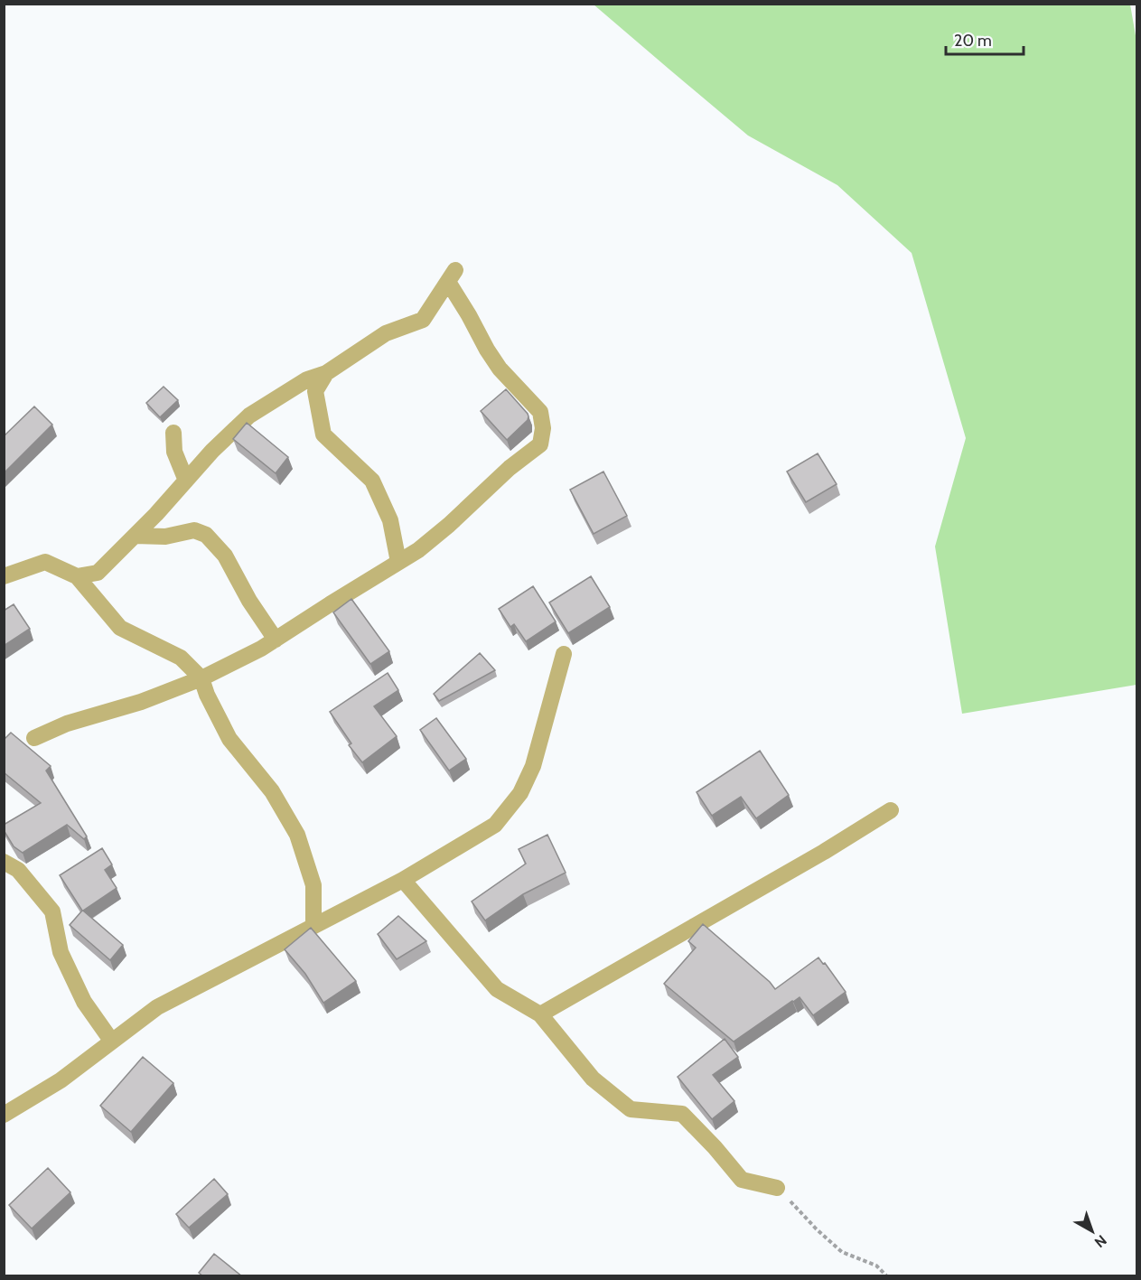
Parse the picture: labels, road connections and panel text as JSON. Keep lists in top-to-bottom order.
{
  "scale_bar": "20 m",
  "north": "bottom right"
}
